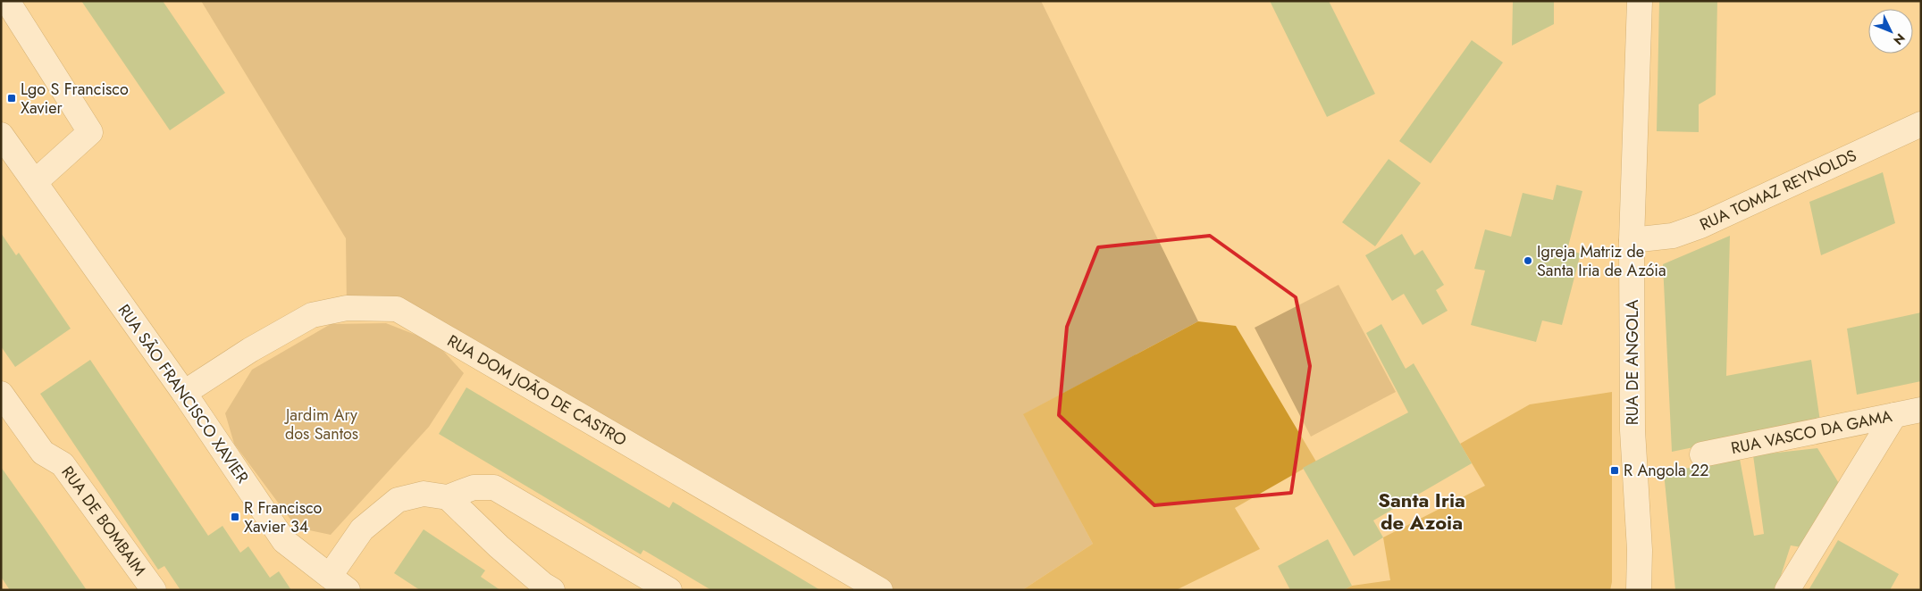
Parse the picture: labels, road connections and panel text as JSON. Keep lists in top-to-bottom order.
{
  "streets": {
    "street": [
      "RUA TOMAZ REYNOLDS",
      "RUA DE ANGOLA",
      "RUA DOM JOÃO DE CASTRO",
      "RUA SÃO FRANCISCO XAVIER",
      "RUA VASCO DA GAMA",
      "RUA DE BOMBAIM"
    ]
  },
  "crossings": [
    ["RUA TOMAZ REYNOLDS", "RUA DE ANGOLA"],
    ["RUA DOM JOÃO DE CASTRO", "RUA SÃO FRANCISCO XAVIER"]
  ],
  "districts": ["Santa Iria de Azoia"],
  "parks": ["Jardim Ary dos Santos"],
  "places": {
    "transit": ["Lgo S Francisco Xavier", "R Angola 22", "R Francisco Xavier 34"],
    "other": ["Igreja Matriz de Santa Iria de Azóia"]
  },
  "north": "bottom right"
}
